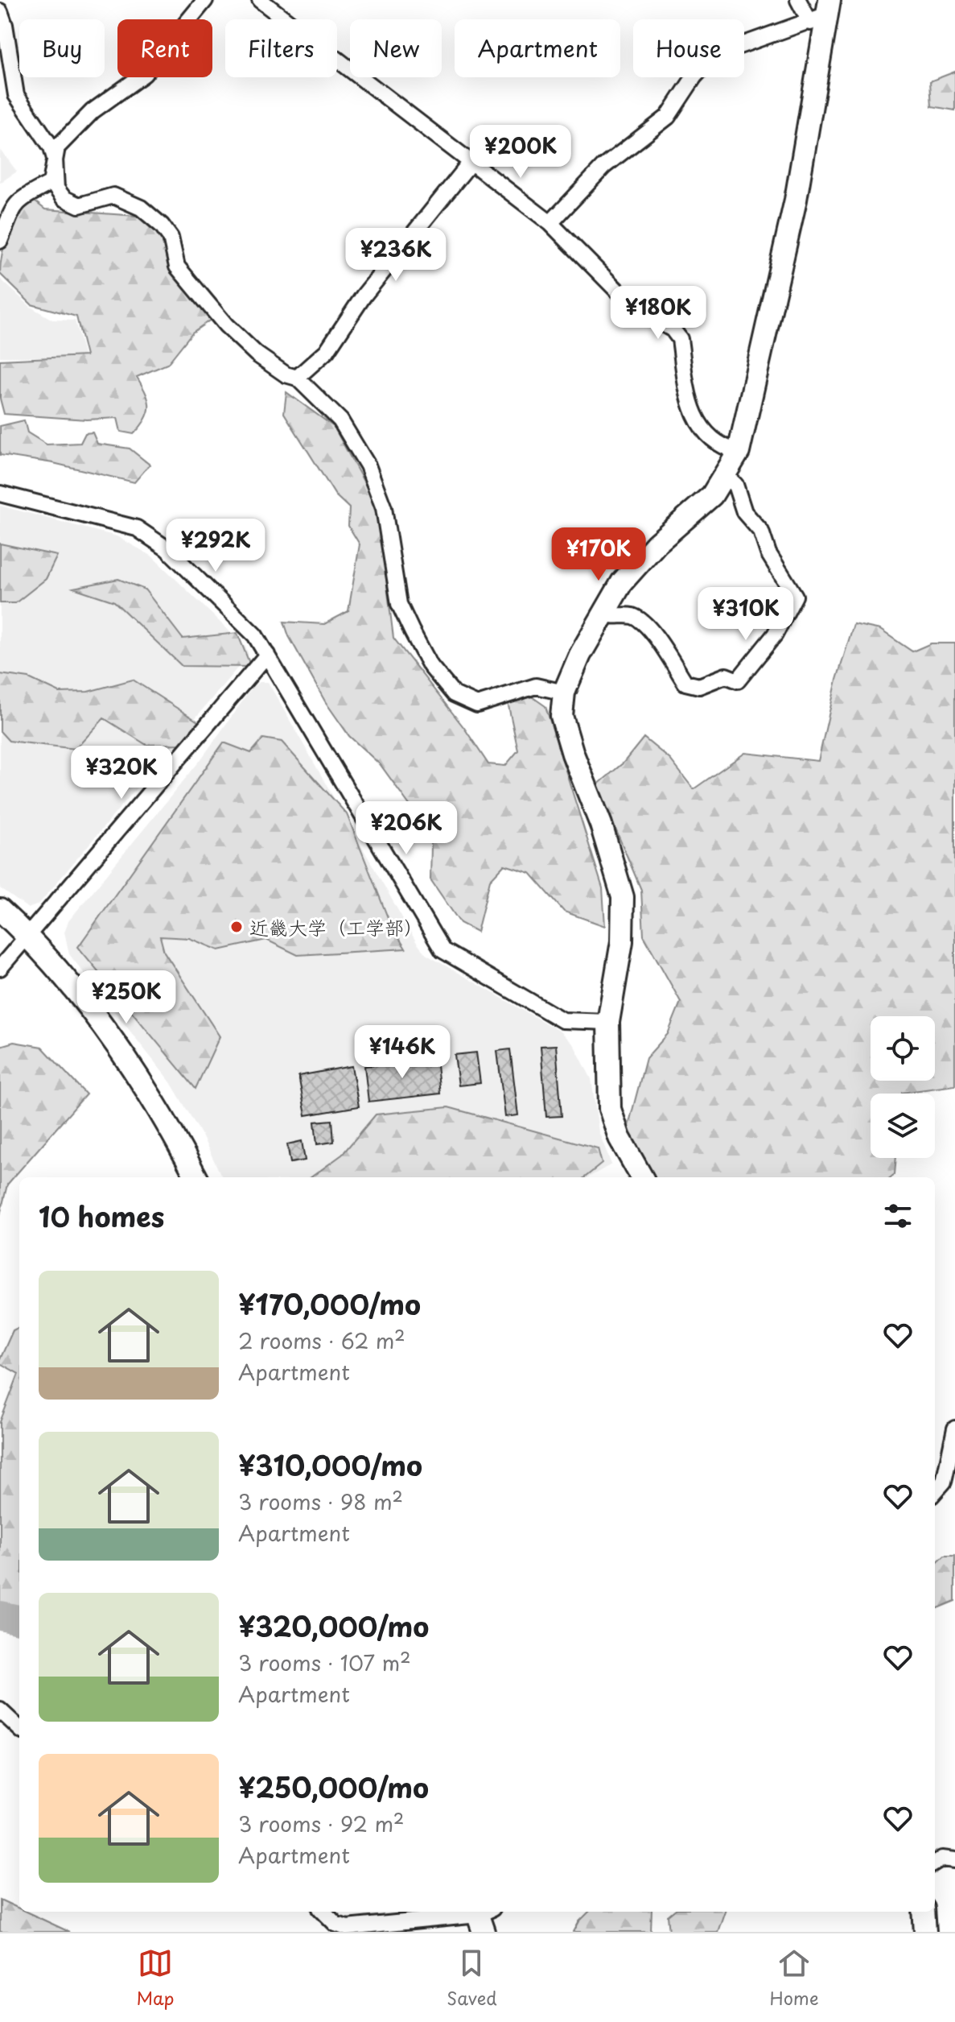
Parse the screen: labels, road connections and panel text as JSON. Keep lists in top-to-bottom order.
{
  "places": ["近畿大学（工学部）"],
  "page": {
    "chip": [
      "Buy",
      "Rent",
      "Filters",
      "New",
      "Apartment",
      "House"
    ],
    "price": [
      "¥200K",
      "¥236K",
      "¥180K",
      "¥292K",
      "¥170K",
      "¥310K",
      "¥320K",
      "¥206K",
      "¥250K",
      "¥146K"
    ],
    "heading": "10 homes",
    "list": [
      {
        "name": "¥170,000/mo",
        "note": "2 rooms · 62 m² · Apartment"
      },
      {
        "name": "¥310,000/mo",
        "note": "3 rooms · 98 m² · Apartment"
      },
      {
        "name": "¥320,000/mo",
        "note": "3 rooms · 107 m² · Apartment"
      },
      {
        "name": "¥250,000/mo",
        "note": "3 rooms · 92 m² · Apartment"
      }
    ],
    "tabs": ["Map", "Saved", "Home"]
  }
}
